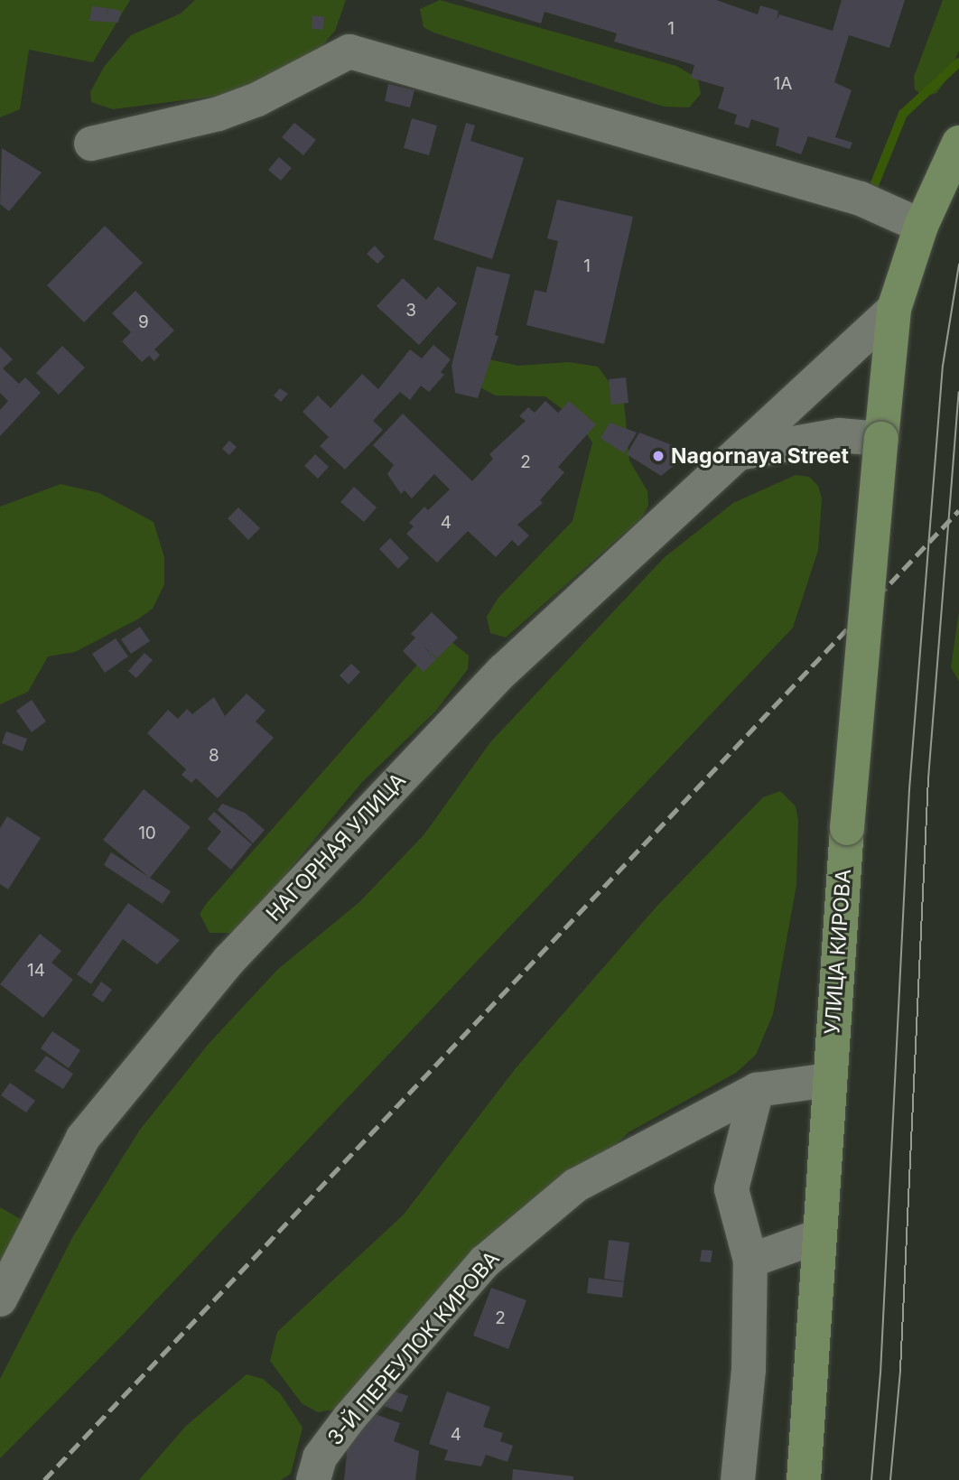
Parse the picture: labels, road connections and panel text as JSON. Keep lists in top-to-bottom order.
{
  "streets": {
    "main road": ["УЛИЦА КИРОВА"],
    "street": ["НАГОРНАЯ УЛИЦА", "3-Й ПЕРЕУЛОК КИРОВА"]
  },
  "crossings": [
    ["НАГОРНАЯ УЛИЦА", "УЛИЦА КИРОВА"],
    ["УЛИЦА КИРОВА", "3-Й ПЕРЕУЛОК КИРОВА"]
  ],
  "places": ["Nagornaya Street"],
  "house_numbers": [
    "1",
    "1А",
    "1",
    "3",
    "9",
    "2",
    "4",
    "8",
    "10",
    "14",
    "2",
    "4"
  ]
}
